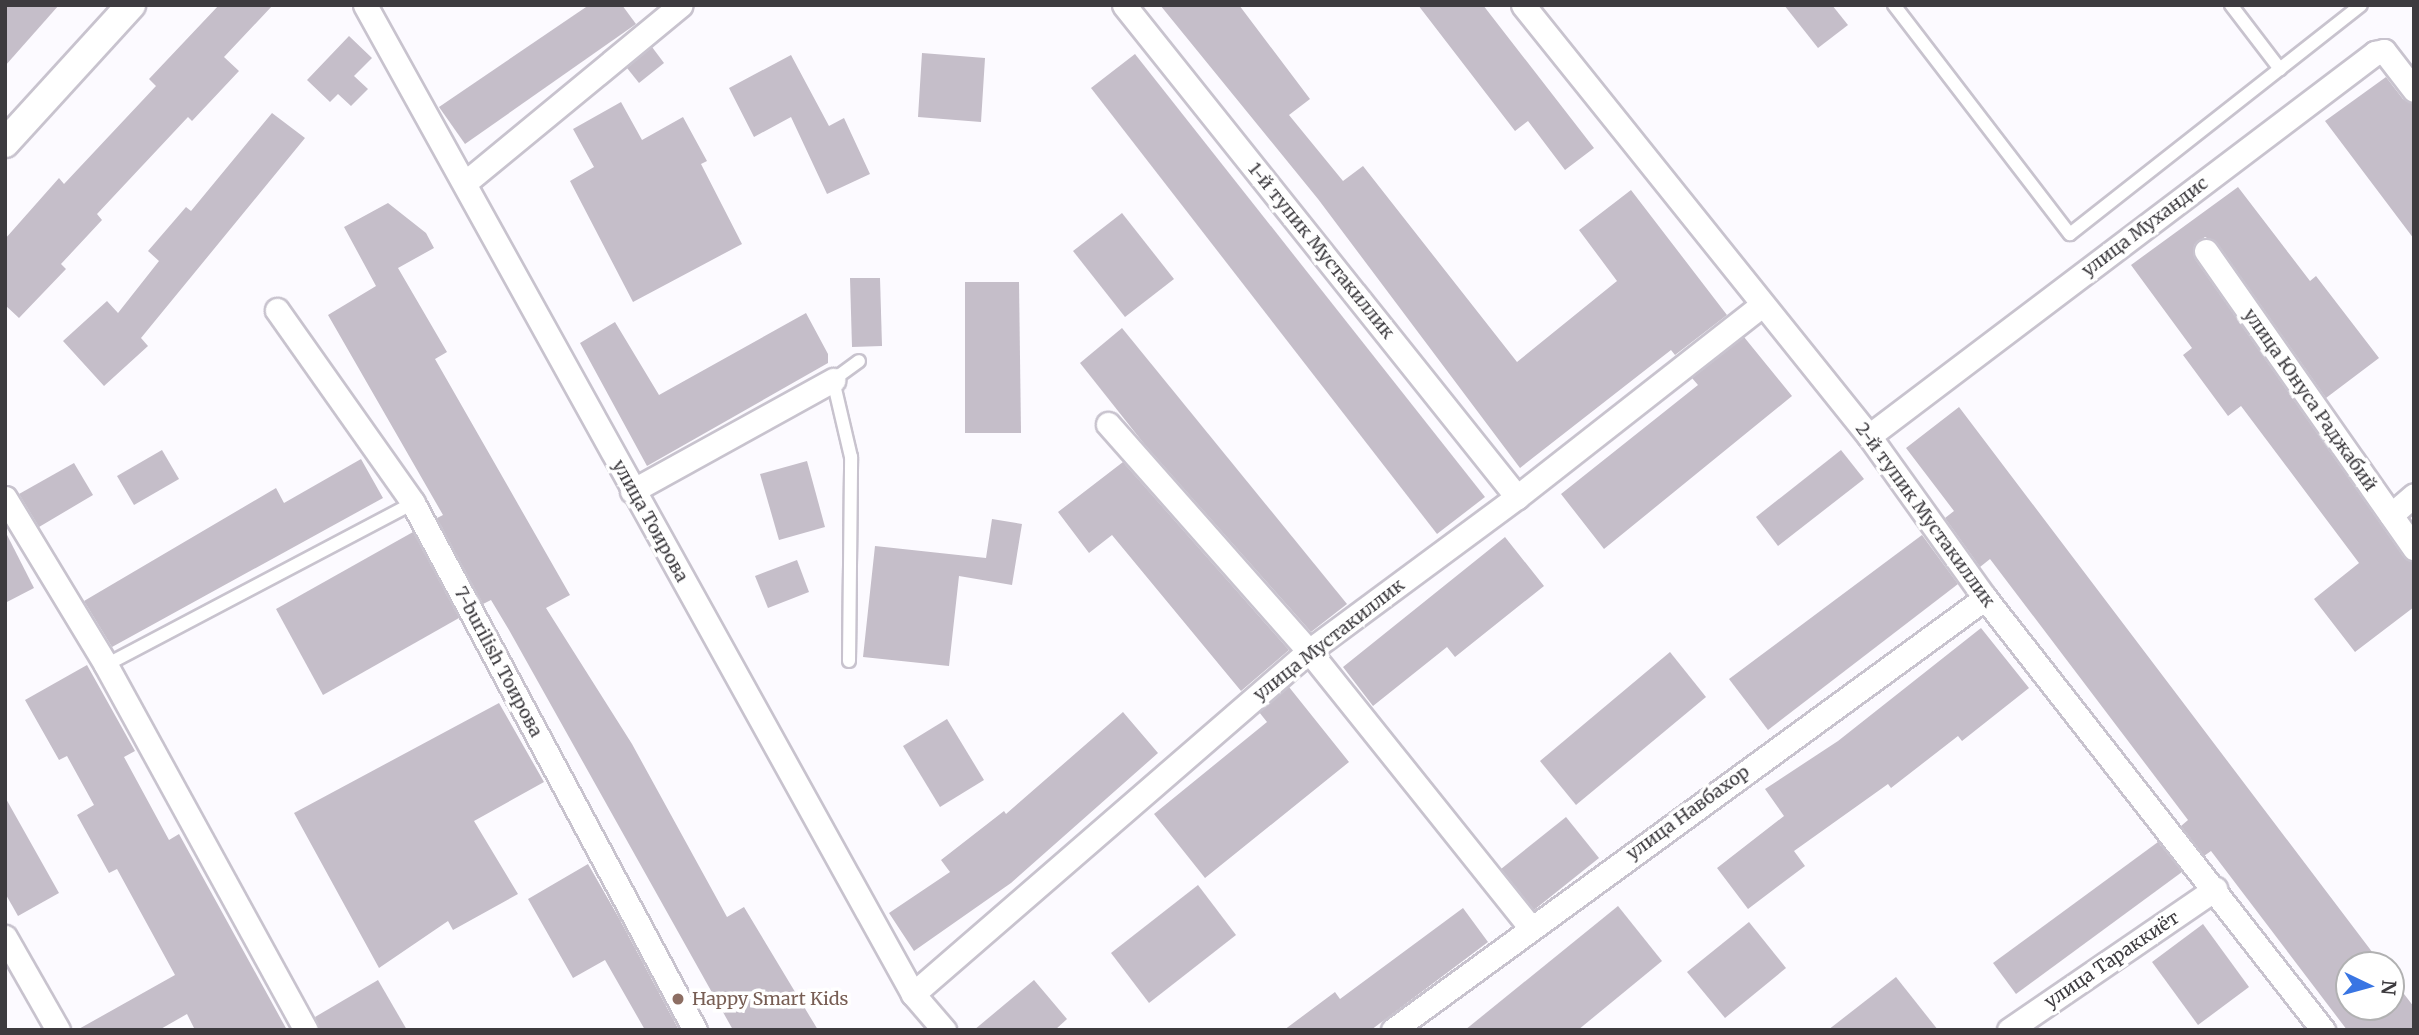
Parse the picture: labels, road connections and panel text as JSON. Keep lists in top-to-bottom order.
{
  "streets": {
    "street": [
      "улица Мухандис",
      "1-й тупик Мустакиллик",
      "улица Юнуса Раджабий",
      "2-й тупик Мустакиллик",
      "улица Тоирова",
      "улица Мустакиллик",
      "7-burilish Тоирова",
      "улица Навбахор",
      "улица Тараккиёт"
    ]
  },
  "crossings": [
    ["улица Мухандис", "2-й тупик Мустакиллик"],
    ["1-й тупик Мустакиллик", "улица Мустакиллик"],
    ["2-й тупик Мустакиллик", "улица Мустакиллик"],
    ["2-й тупик Мустакиллик", "улица Навбахор"],
    ["2-й тупик Мустакиллик", "улица Тараккиёт"],
    ["улица Тоирова", "улица Мустакиллик"]
  ],
  "places": ["Happy Smart Kids"],
  "north": "right"
}
